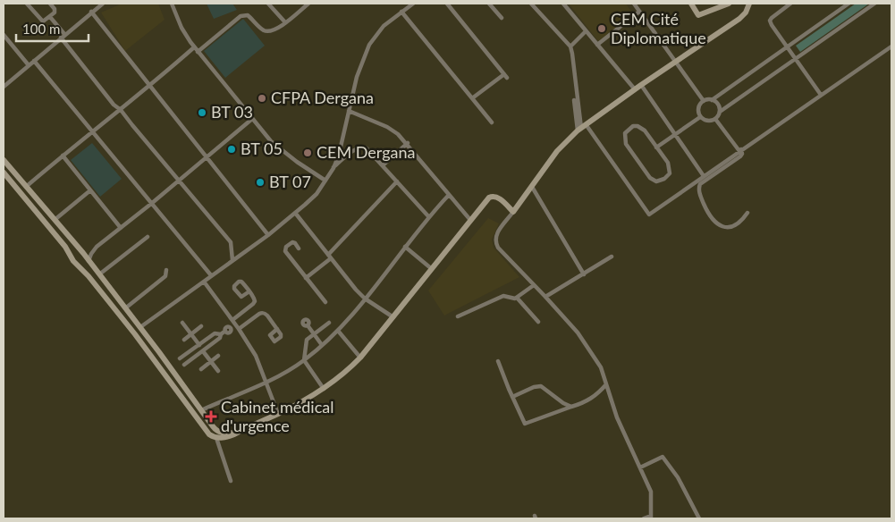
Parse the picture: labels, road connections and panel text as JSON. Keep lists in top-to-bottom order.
{
  "places": {
    "other": [
      "CEM Cité Diplomatique",
      "CFPA Dergana",
      "BT 03",
      "BT 05",
      "CEM Dergana",
      "BT 07"
    ],
    "health": ["Cabinet médical d'urgence"]
  },
  "scale_bar": "100 m"
}
